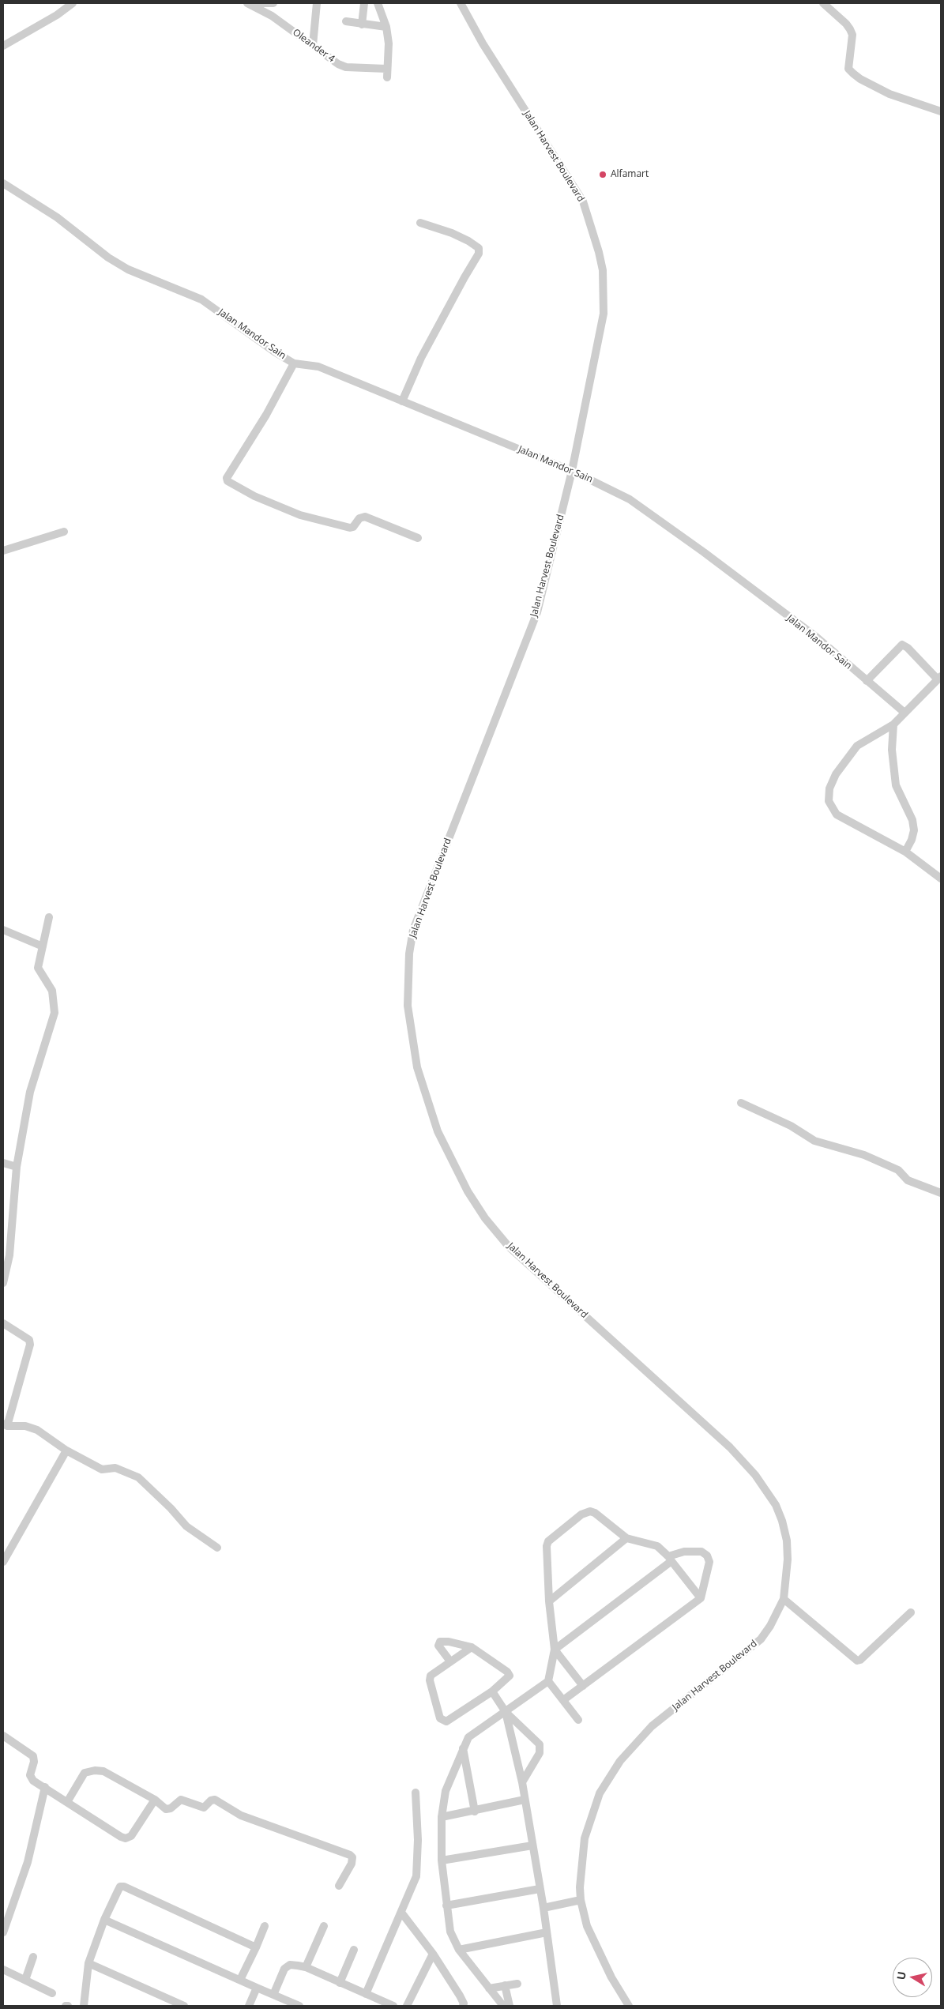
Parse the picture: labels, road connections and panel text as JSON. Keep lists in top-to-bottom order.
{
  "streets": {
    "street": ["Oleander 4", "Jalan Harvest Boulevard", "Jalan Mandor Sain"]
  },
  "crossings": [
    ["Jalan Harvest Boulevard", "Jalan Mandor Sain"]
  ],
  "places": ["Alfamart"],
  "north": "left"
}
